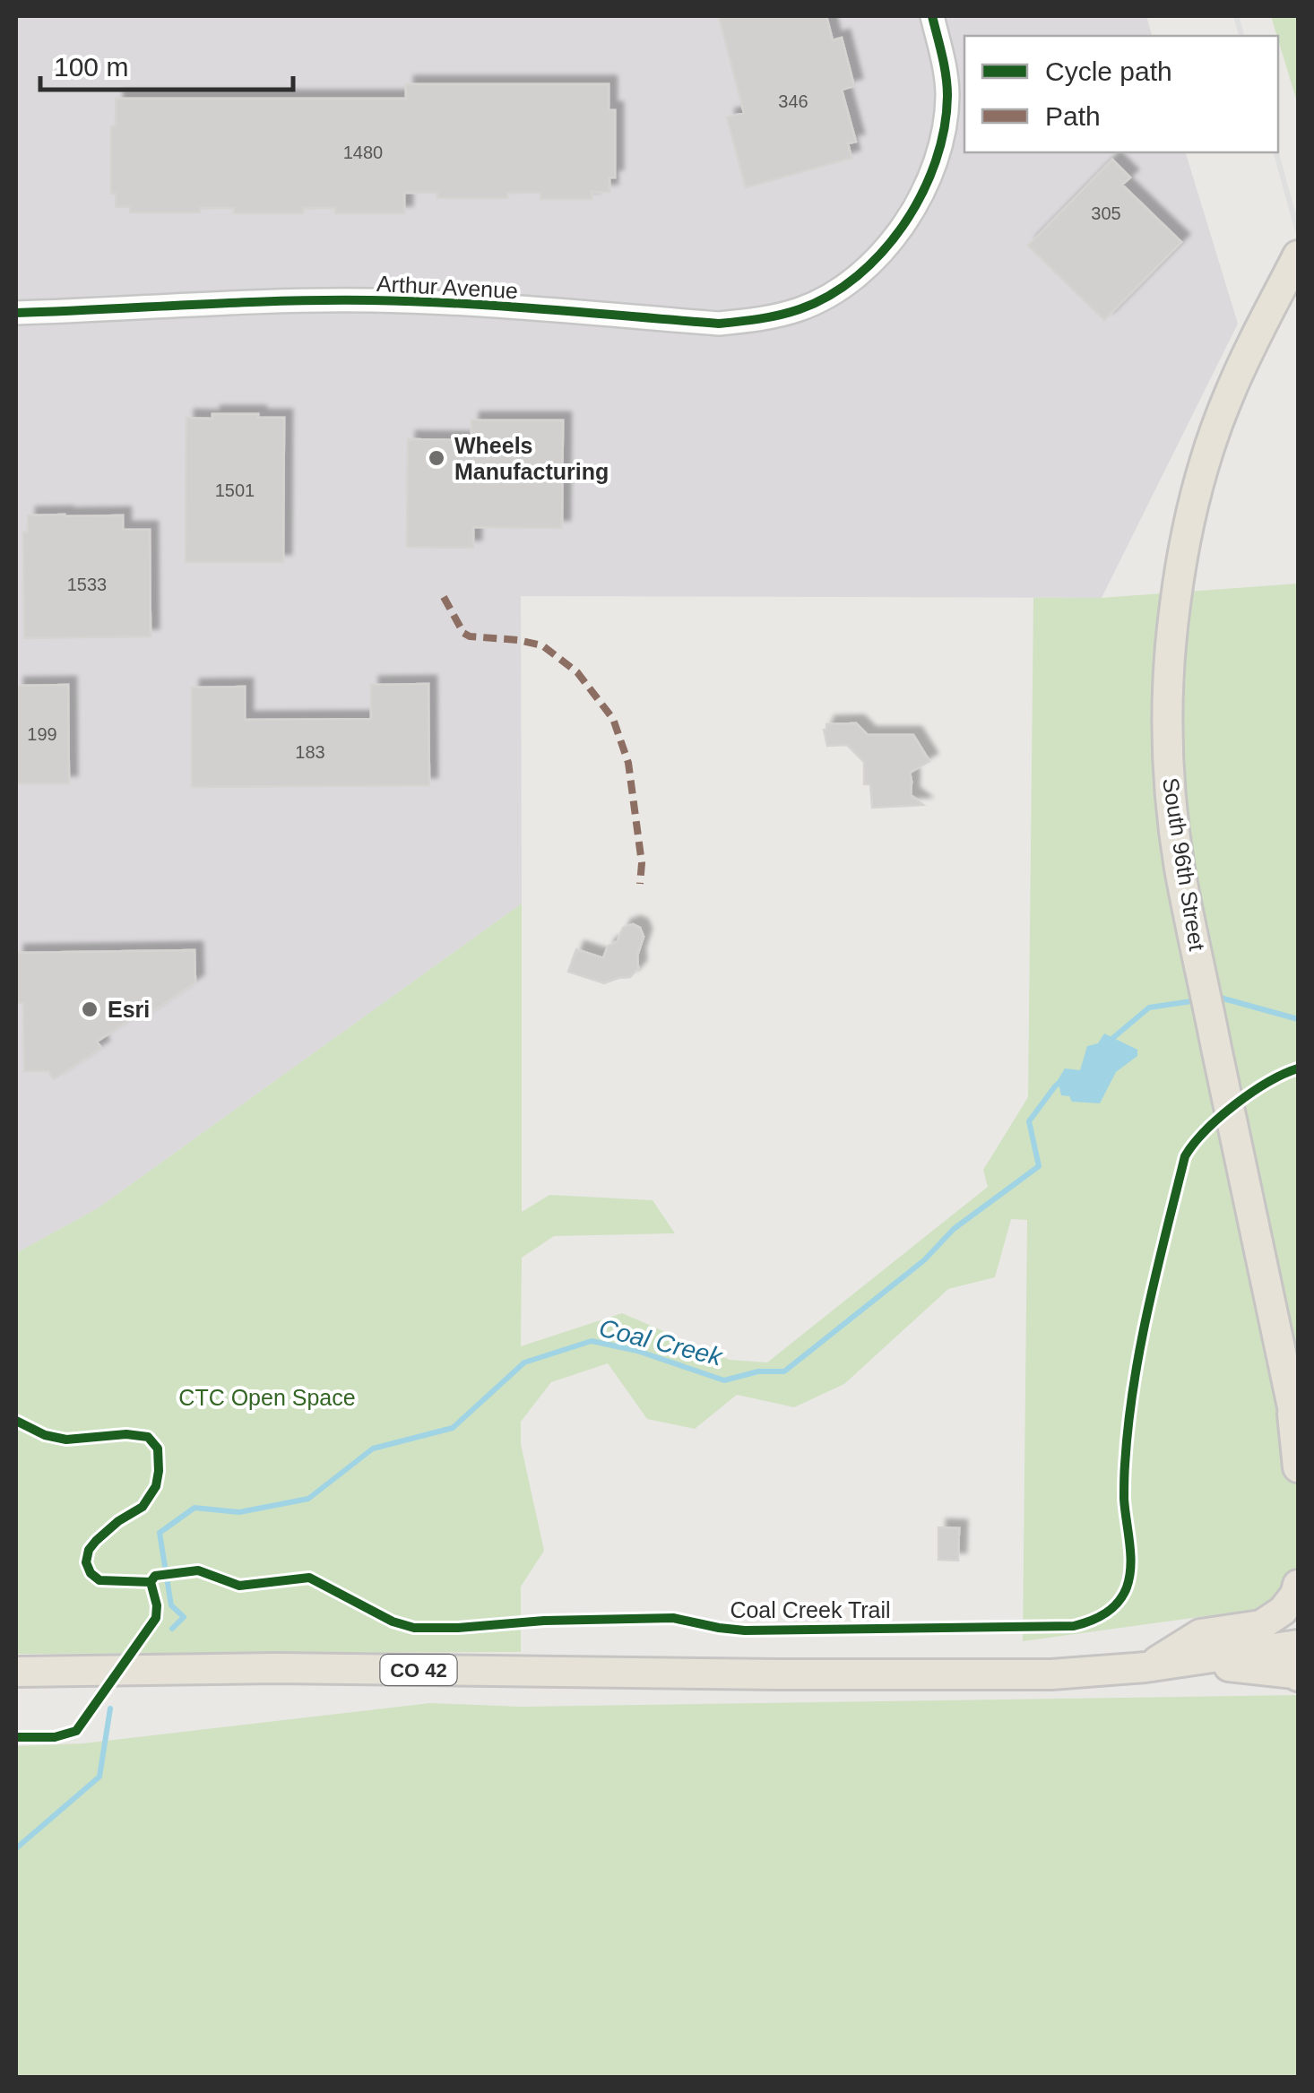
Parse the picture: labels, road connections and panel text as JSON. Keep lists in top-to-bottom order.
{
  "streets": {
    "main road": ["South 96th Street", "CO 42"],
    "street": ["Arthur Avenue"],
    "cycle path": ["Coal Creek Trail"]
  },
  "water": ["Coal Creek"],
  "parks": ["CTC Open Space"],
  "places": ["Wheels Manufacturing", "Esri"],
  "house_numbers": [
    "346",
    "1480",
    "305",
    "1501",
    "1533",
    "199",
    "183"
  ],
  "legend": ["Cycle path", "Path"],
  "scale_bar": "100 m"
}
